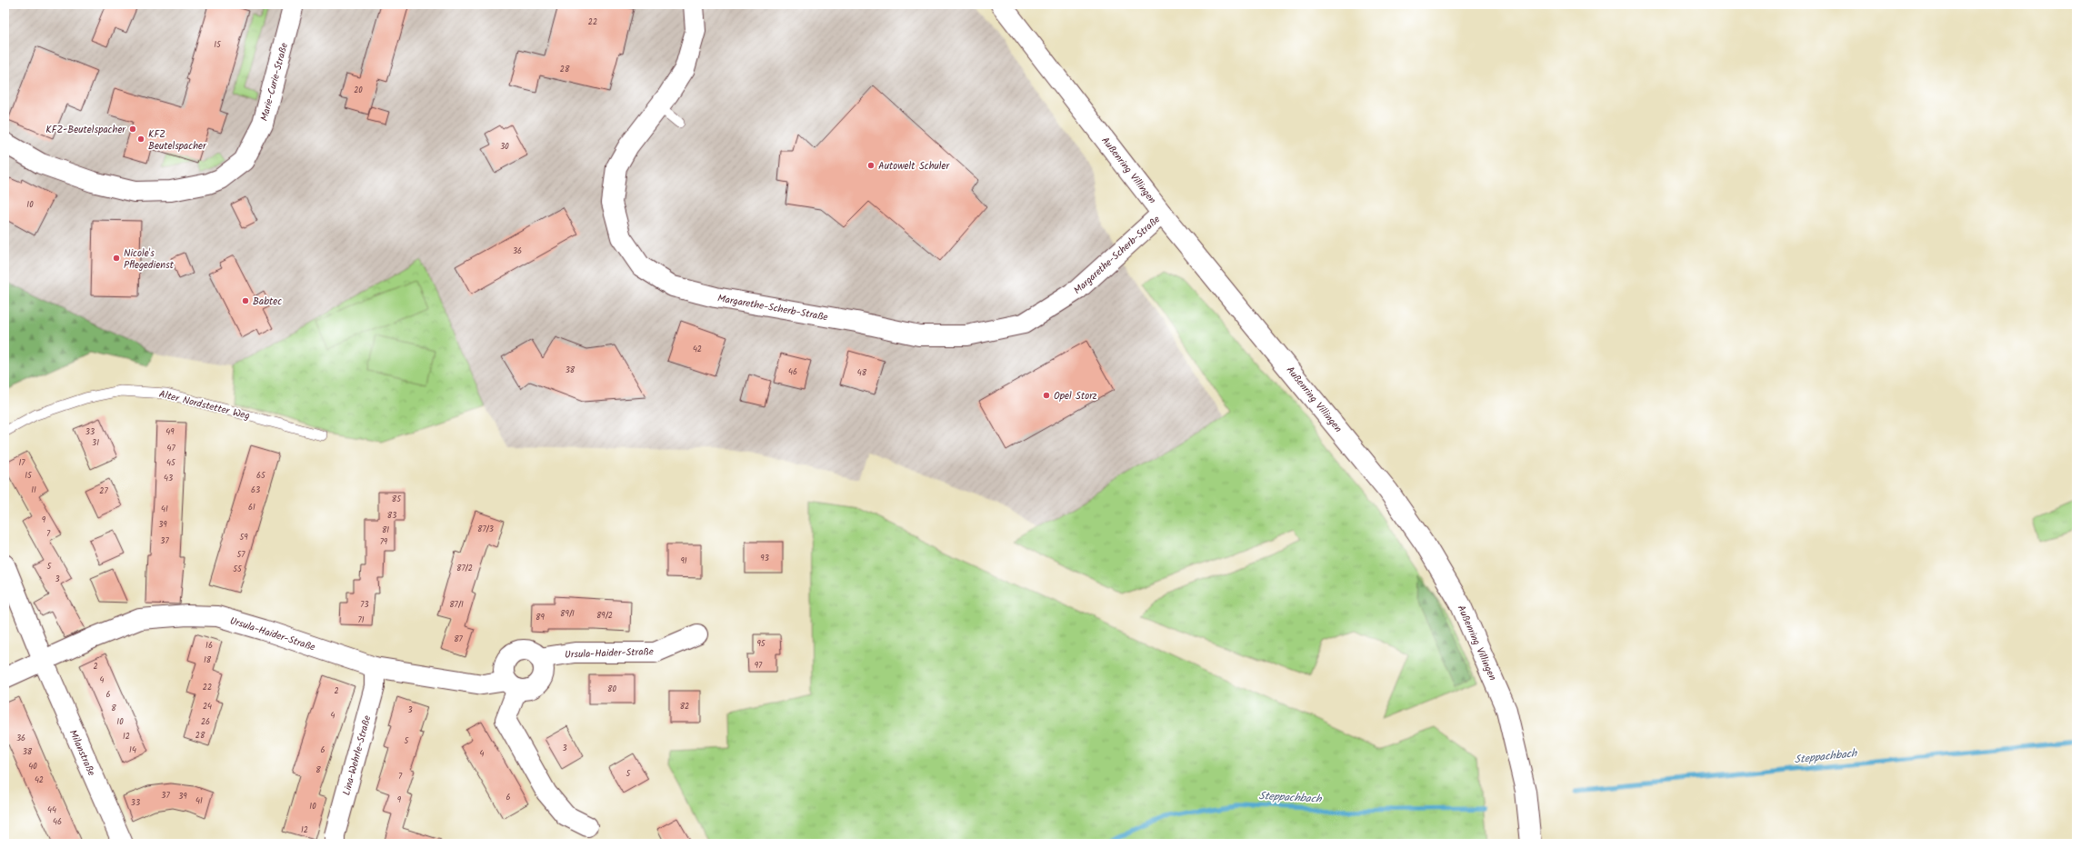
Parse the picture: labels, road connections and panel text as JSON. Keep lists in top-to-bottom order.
{
  "streets": {
    "street": [
      "Marie-Curie-Straße",
      "Außenring Villingen",
      "Margarethe-Scherb-Straße",
      "Ursula-Haider-Straße",
      "Milanstraße",
      "Lina-Wehrle-Straße"
    ],
    "lane": ["Alter Nordstetter Weg"]
  },
  "crossings": [
    ["Außenring Villingen", "Margarethe-Scherb-Straße"],
    ["Ursula-Haider-Straße", "Milanstraße"],
    ["Ursula-Haider-Straße", "Lina-Wehrle-Straße"]
  ],
  "water": ["Steppachbach"],
  "places": [
    "KFZ-Beutelspacher",
    "KFZ Beutelspacher",
    "Autowelt Schuler",
    "Nicole's Pflegedienst",
    "Babtec",
    "Opel Storz"
  ],
  "house_numbers": [
    "22",
    "15",
    "28",
    "20",
    "30",
    "10",
    "36",
    "42",
    "38",
    "46",
    "48",
    "33",
    "49",
    "31",
    "47",
    "17",
    "45",
    "15",
    "65",
    "43",
    "11",
    "63",
    "27",
    "85",
    "61",
    "41",
    "83",
    "9",
    "39",
    "87/3",
    "81",
    "7",
    "59",
    "37",
    "79",
    "57",
    "93",
    "91",
    "5",
    "87/2",
    "55",
    "3",
    "73",
    "87/1",
    "89/1",
    "89/2",
    "89",
    "71",
    "87",
    "95",
    "16",
    "18",
    "97",
    "2",
    "4",
    "22",
    "80",
    "2",
    "6",
    "24",
    "82",
    "8",
    "3",
    "4",
    "10",
    "26",
    "28",
    "12",
    "36",
    "5",
    "3",
    "14",
    "6",
    "38",
    "4",
    "40",
    "8",
    "5",
    "7",
    "42",
    "37",
    "39",
    "6",
    "9",
    "41",
    "33",
    "10",
    "44",
    "46",
    "12"
  ]
}
